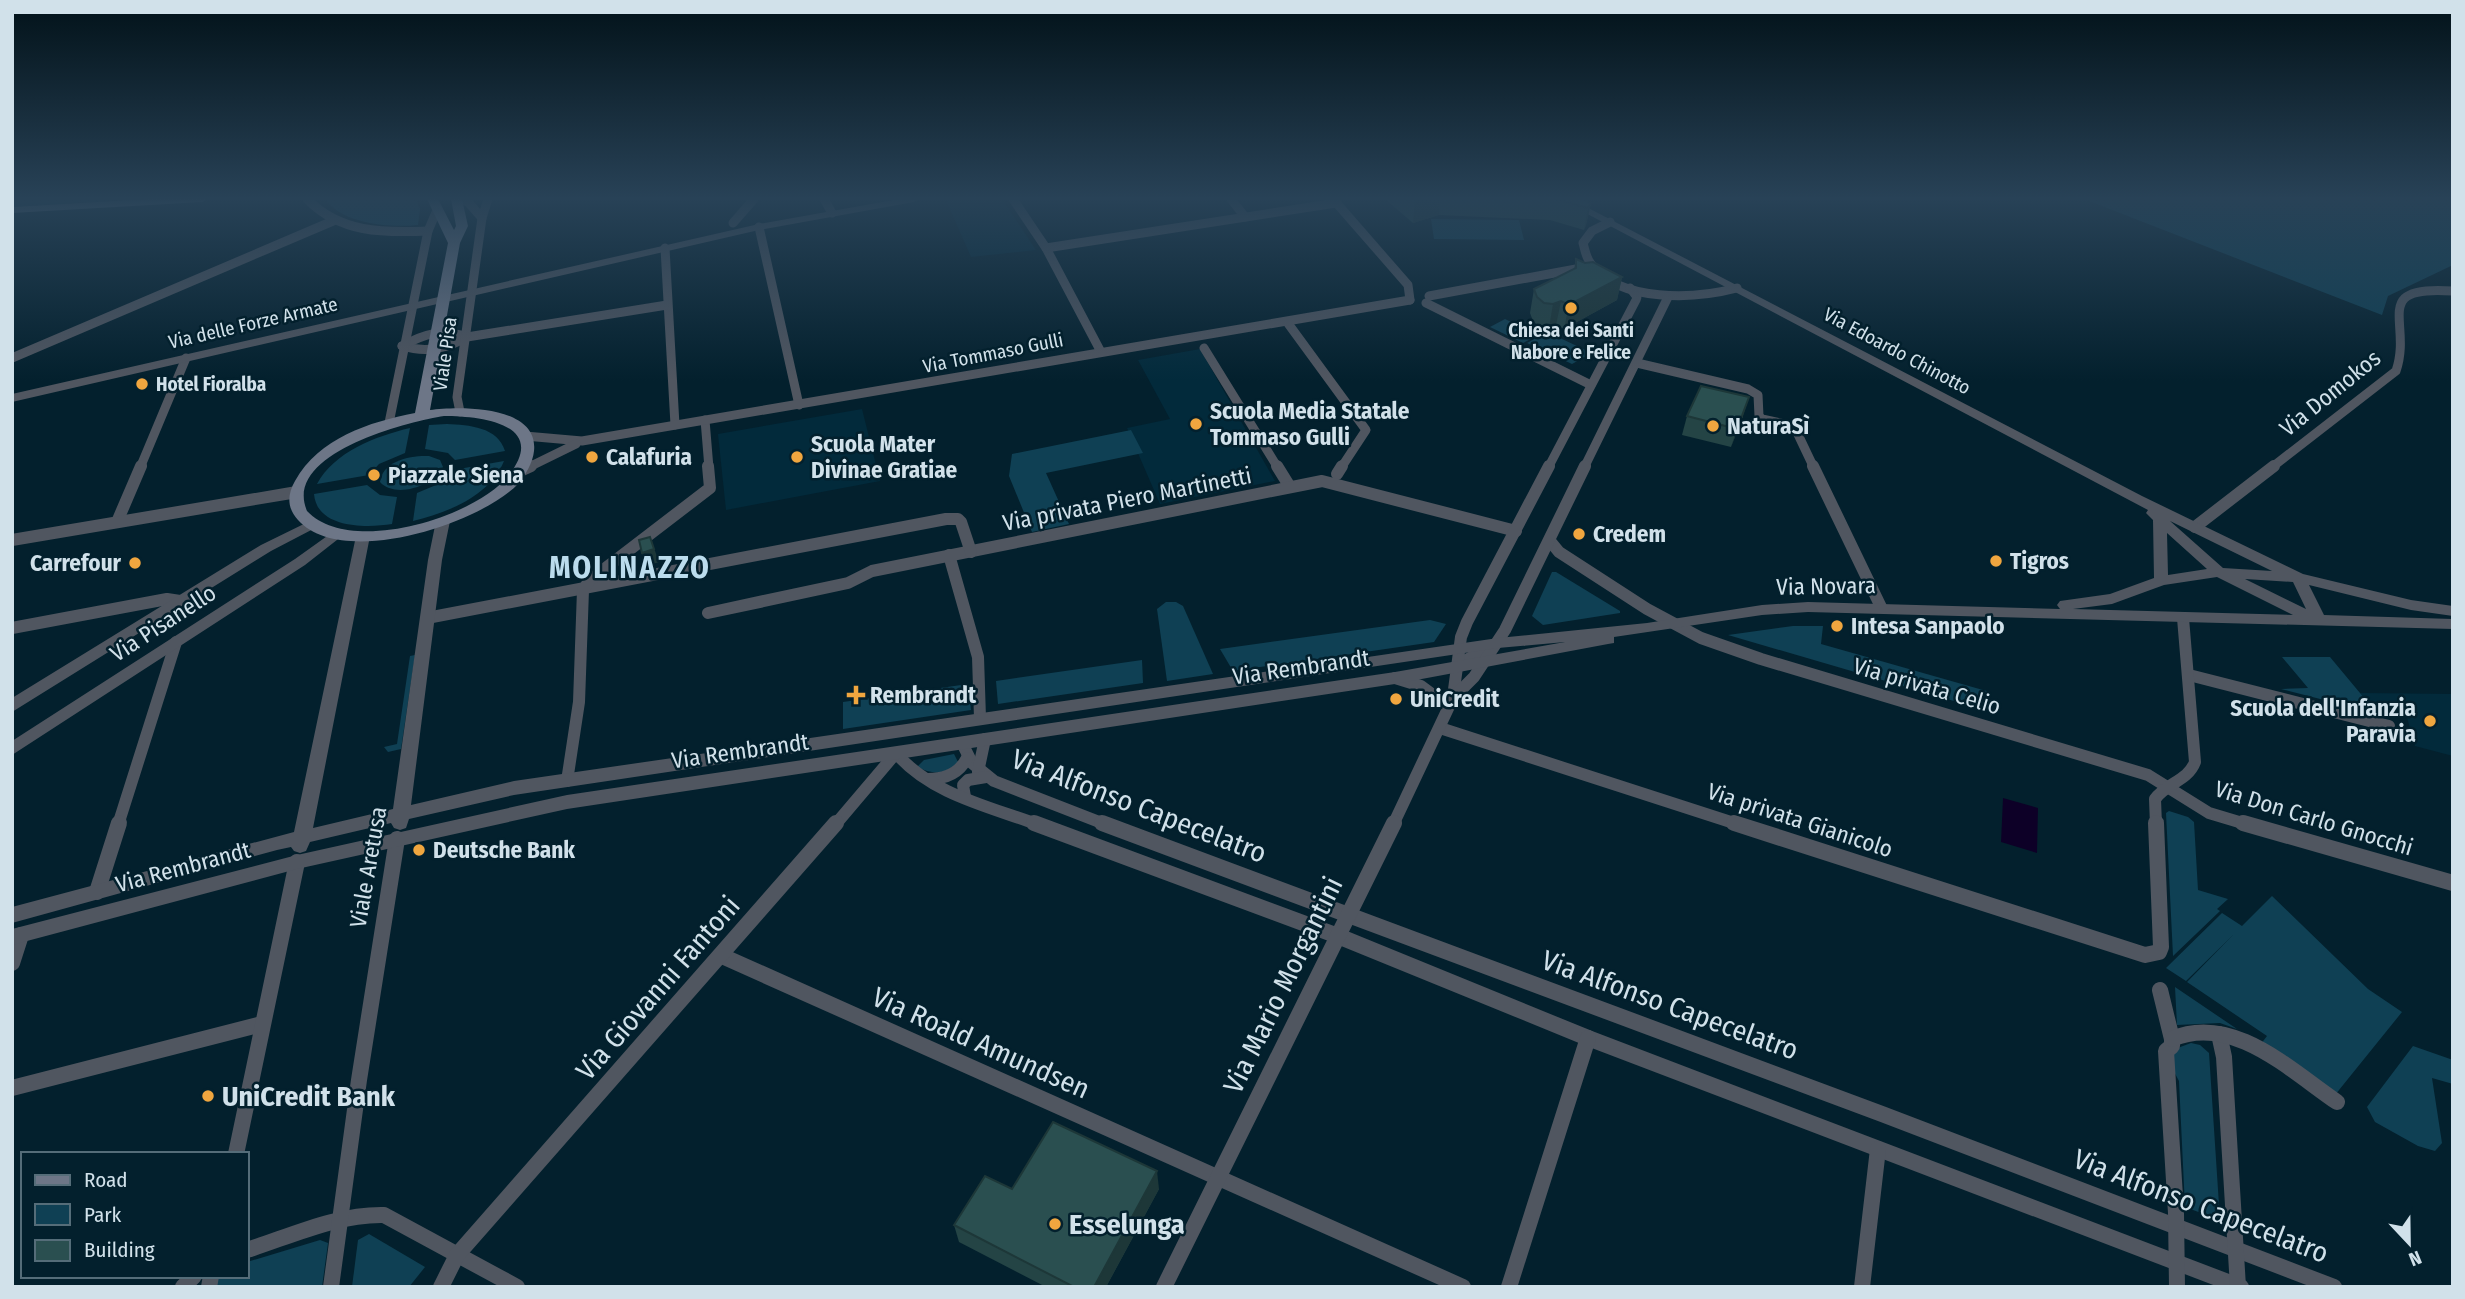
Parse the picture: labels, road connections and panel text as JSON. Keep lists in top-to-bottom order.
{
  "streets": {
    "main road": ["Viale Pisa"],
    "street": [
      "Via delle Forze Armate",
      "Via Edoardo Chinotto",
      "Via Tommaso Gulli",
      "Via Domokos",
      "Via privata Piero Martinetti",
      "Via Novara",
      "Via Pisanello",
      "Via Rembrandt",
      "Via privata Celio",
      "Via Alfonso Capecelatro",
      "Via Don Carlo Gnocchi",
      "Via privata Gianicolo",
      "Viale Aretusa",
      "Via Mario Morgantini",
      "Via Giovanni Fantoni",
      "Via Roald Amundsen"
    ]
  },
  "crossings": [
    ["Via delle Forze Armate", "Viale Pisa"],
    ["Via privata Piero Martinetti", "Via Mario Morgantini"],
    ["Via Novara", "Via privata Celio"],
    ["Via Rembrandt", "Via Alfonso Capecelatro"],
    ["Via Rembrandt", "Viale Aretusa"],
    ["Via Rembrandt", "Via Mario Morgantini"],
    ["Via Rembrandt", "Via Giovanni Fantoni"],
    ["Via privata Celio", "Via Don Carlo Gnocchi"],
    ["Via privata Celio", "Via privata Gianicolo"],
    ["Via privata Celio", "Via Mario Morgantini"],
    ["Via Alfonso Capecelatro", "Via Mario Morgantini"],
    ["Via Alfonso Capecelatro", "Via Giovanni Fantoni"],
    ["Via Don Carlo Gnocchi", "Via privata Gianicolo"],
    ["Via privata Gianicolo", "Via Mario Morgantini"],
    ["Via Mario Morgantini", "Via Roald Amundsen"],
    ["Via Giovanni Fantoni", "Via Roald Amundsen"]
  ],
  "districts": ["MOLINAZZO"],
  "places": {
    "other": [
      "Chiesa dei Santi Nabore e Felice",
      "Hotel Fioralba",
      "Scuola Media Statale Tommaso Gulli",
      "NaturaSì",
      "Calafuria",
      "Scuola Mater Divinae Gratiae",
      "Piazzale Siena",
      "Credem",
      "Tigros",
      "Carrefour",
      "Intesa Sanpaolo",
      "UniCredit",
      "Scuola dell'Infanzia Paravia",
      "Deutsche Bank",
      "UniCredit Bank",
      "Esselunga"
    ],
    "health": ["Rembrandt"]
  },
  "legend": ["Road", "Park", "Building"],
  "north": "bottom"
}
